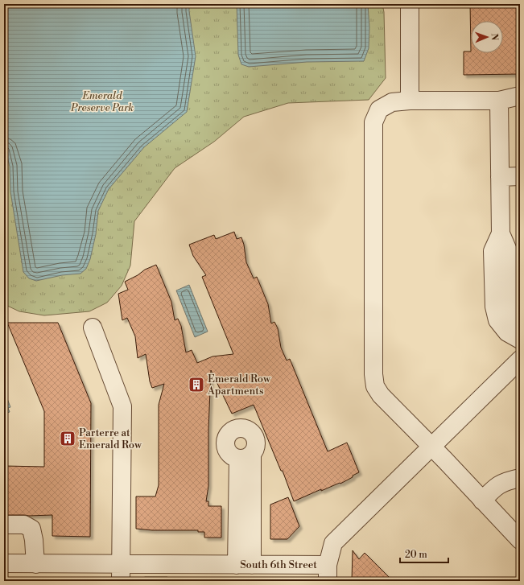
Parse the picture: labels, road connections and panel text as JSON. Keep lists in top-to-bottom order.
{
  "streets": {
    "street": ["South 6th Street"]
  },
  "parks": ["Emerald Preserve Park"],
  "places": {
    "building": ["Emerald Row Apartments", "Parterre at Emerald Row"]
  },
  "scale_bar": "20 m",
  "north": "right"
}
